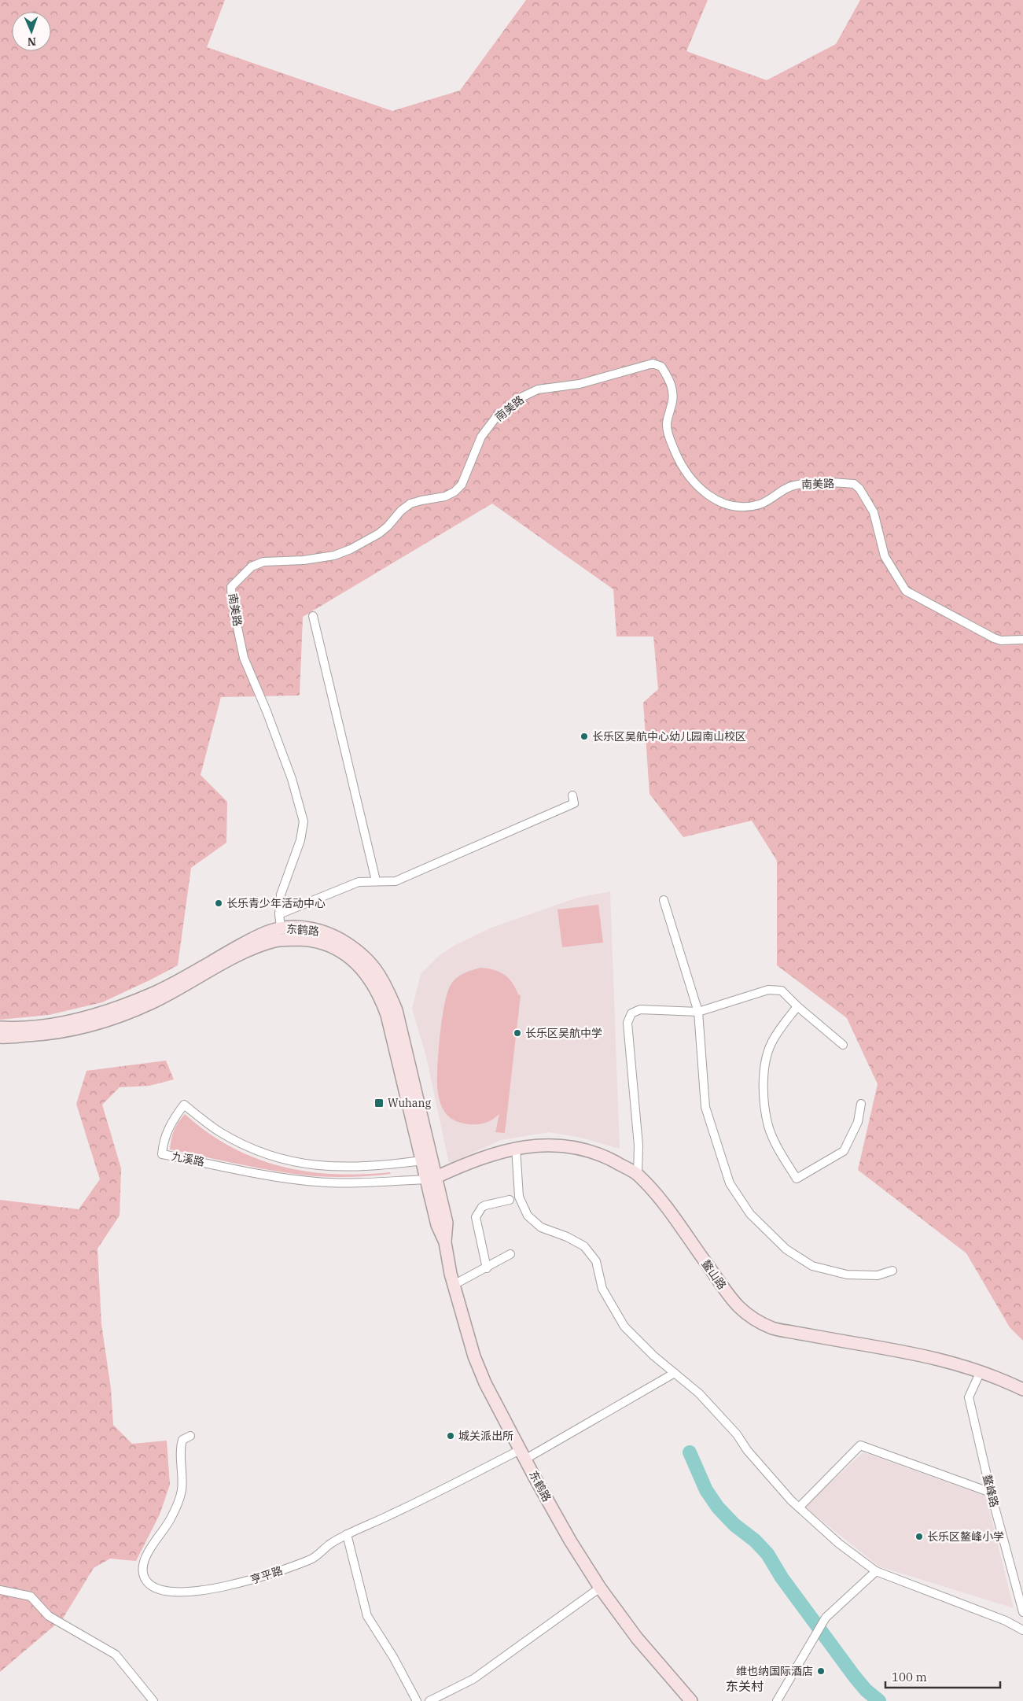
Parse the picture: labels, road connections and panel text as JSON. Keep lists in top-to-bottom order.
{
  "streets": {
    "main road": ["东鹤路", "鳌山路"],
    "street": [
      "南美路",
      "九溪路",
      "鳌峰路",
      "亨平路"
    ]
  },
  "crossings": [
    ["南美路", "东鹤路"],
    ["东鹤路", "九溪路"],
    ["东鹤路", "鳌山路"],
    ["东鹤路", "亨平路"],
    ["九溪路", "鳌山路"],
    ["鳌山路", "鳌峰路"]
  ],
  "districts": ["东关村"],
  "places": {
    "other": [
      "长乐区吴航中心幼儿园南山校区",
      "长乐青少年活动中心",
      "长乐区吴航中学",
      "城关派出所",
      "长乐区鳌峰小学",
      "维也纳国际酒店"
    ],
    "transit": ["Wuhang"]
  },
  "scale_bar": "100 m",
  "north": "bottom"
}
